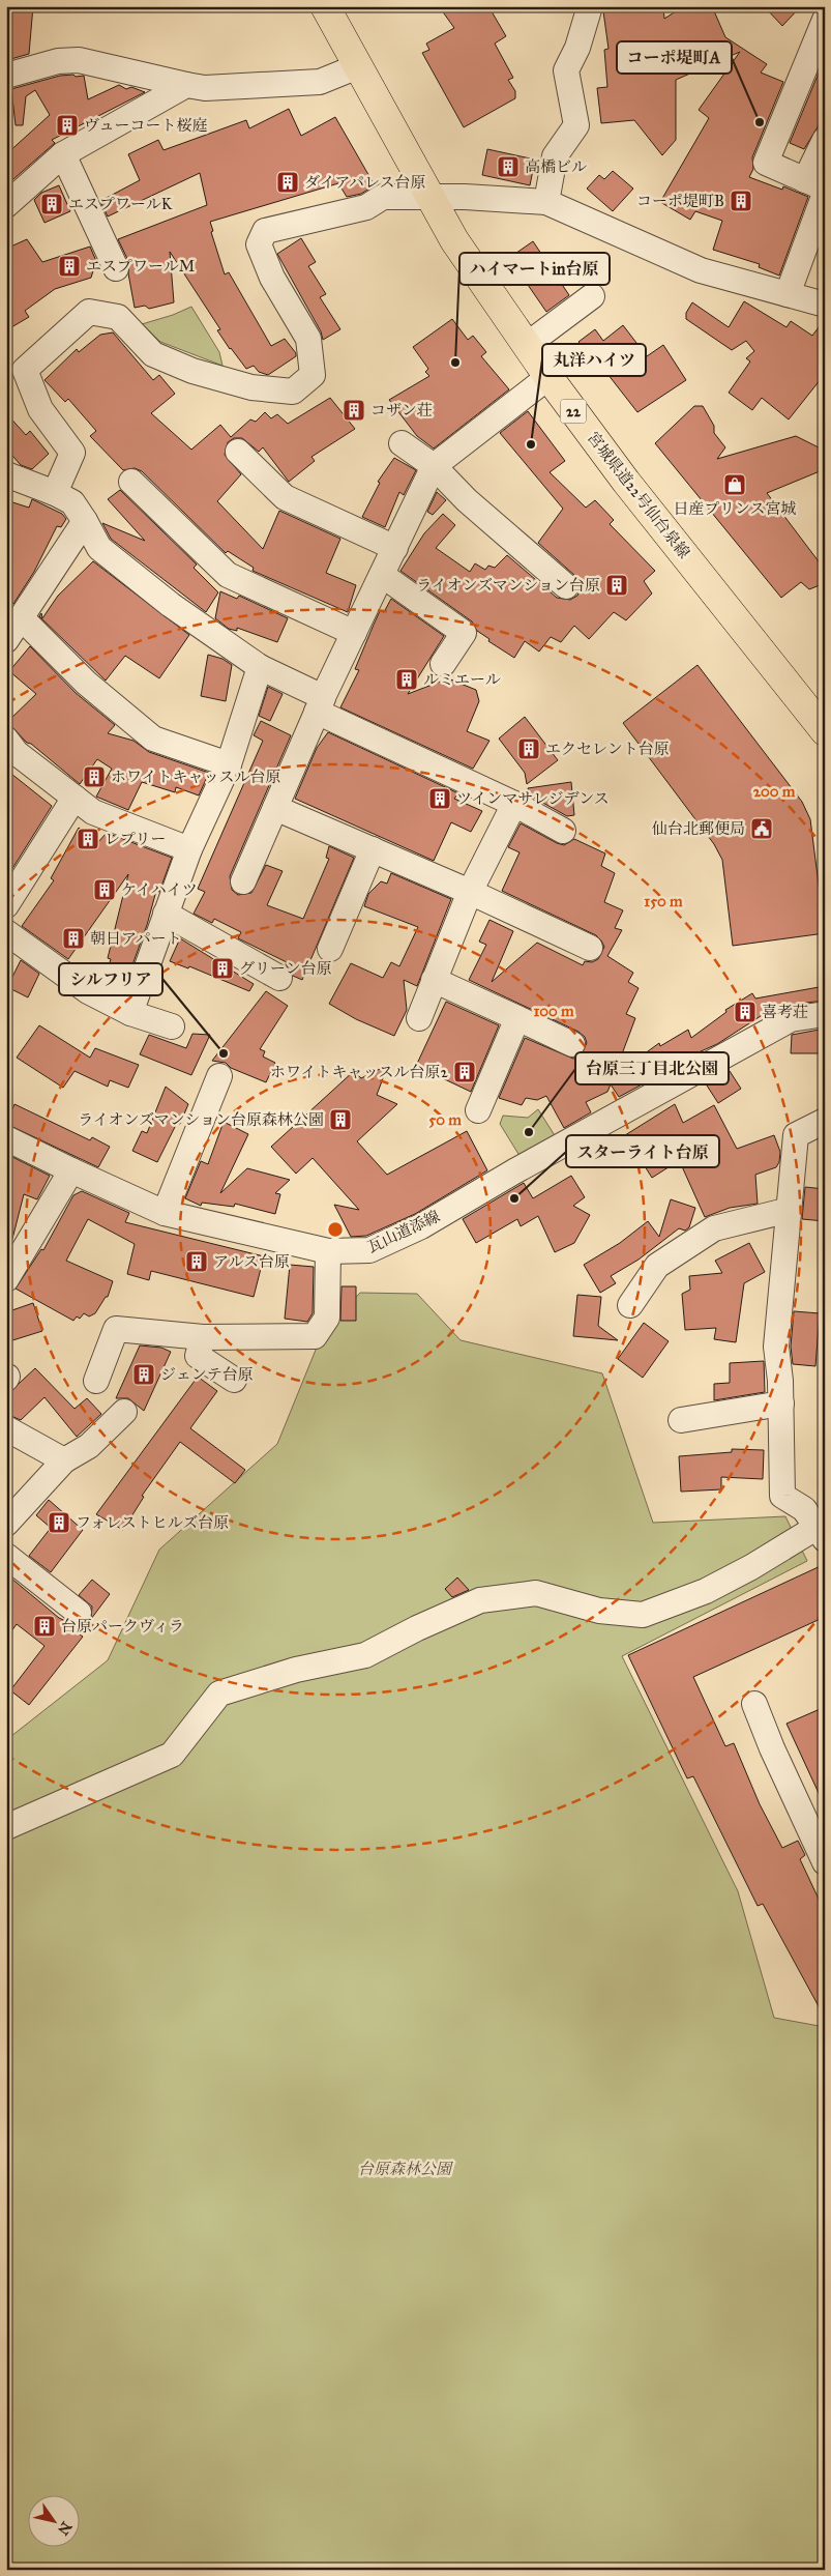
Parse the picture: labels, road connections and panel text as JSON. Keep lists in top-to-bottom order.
{
  "streets": {
    "main road": ["22", "宮城県道22号仙台泉線"],
    "street": ["瓦山道添線"]
  },
  "parks": ["台原森林公園"],
  "places": {
    "other": [
      "コーポ堤町A",
      "ハイマートin台原",
      "丸洋ハイツ",
      "シルフリア",
      "台原三丁目北公園",
      "スターライト台原"
    ],
    "building": [
      "ヴューコート桜庭",
      "高橋ビル",
      "ダイアパレス台原",
      "コーポ堤町B",
      "エスプワールK",
      "エスプワールM",
      "コザン荘",
      "ライオンズマンション台原",
      "ルミエール",
      "エクセレント台原",
      "ホワイトキャッスル台原",
      "ツインマサレジデンス",
      "レプリー",
      "ケイハイツ",
      "朝日アパート",
      "グリーン台原",
      "喜考荘",
      "ホワイトキャッスル台原2",
      "ライオンズマンション台原森林公園",
      "アルス台原",
      "ジェンテ台原",
      "フォレストヒルズ台原",
      "台原パークヴィラ"
    ],
    "shop": ["日産プリンス宮城"],
    "public building": ["仙台北郵便局"]
  },
  "north": "bottom right",
  "rings": [
    "200 m",
    "150 m",
    "100 m",
    "50 m"
  ]
}
